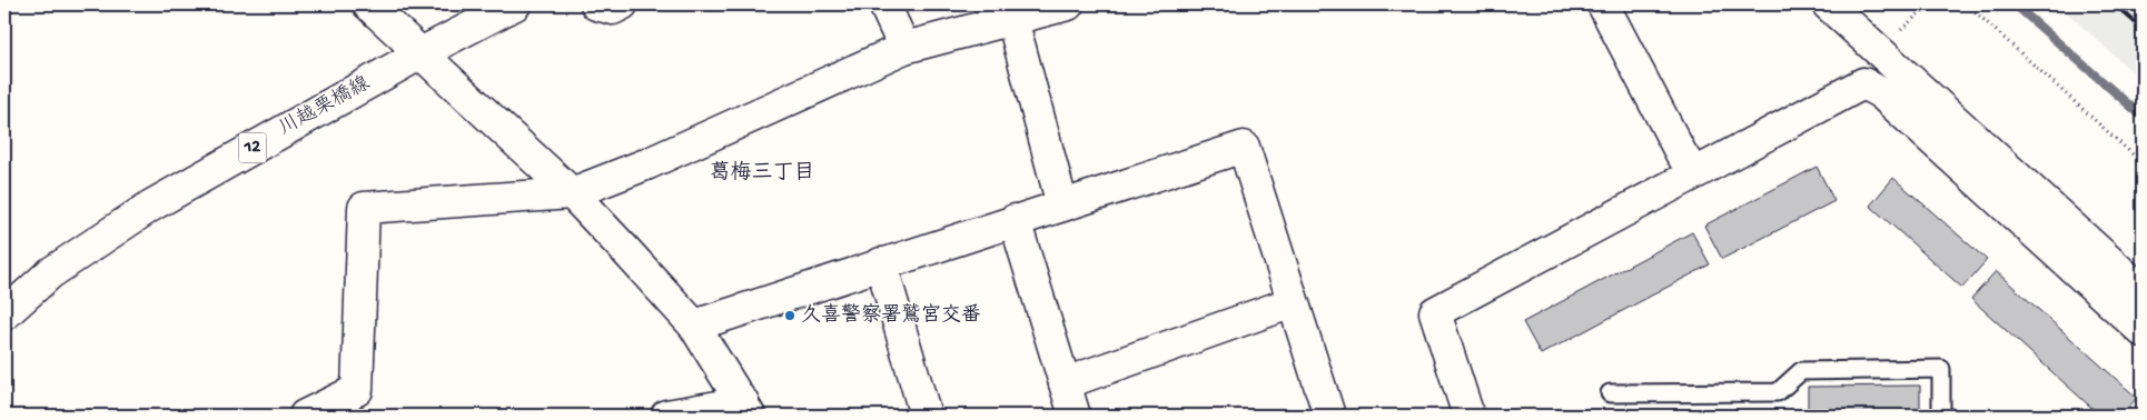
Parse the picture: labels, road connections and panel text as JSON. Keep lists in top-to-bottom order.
{
  "streets": {
    "street": ["川越栗橋線", "12"]
  },
  "districts": ["葛梅三丁目"],
  "places": ["久喜警察署鷲宮交番"]
}
